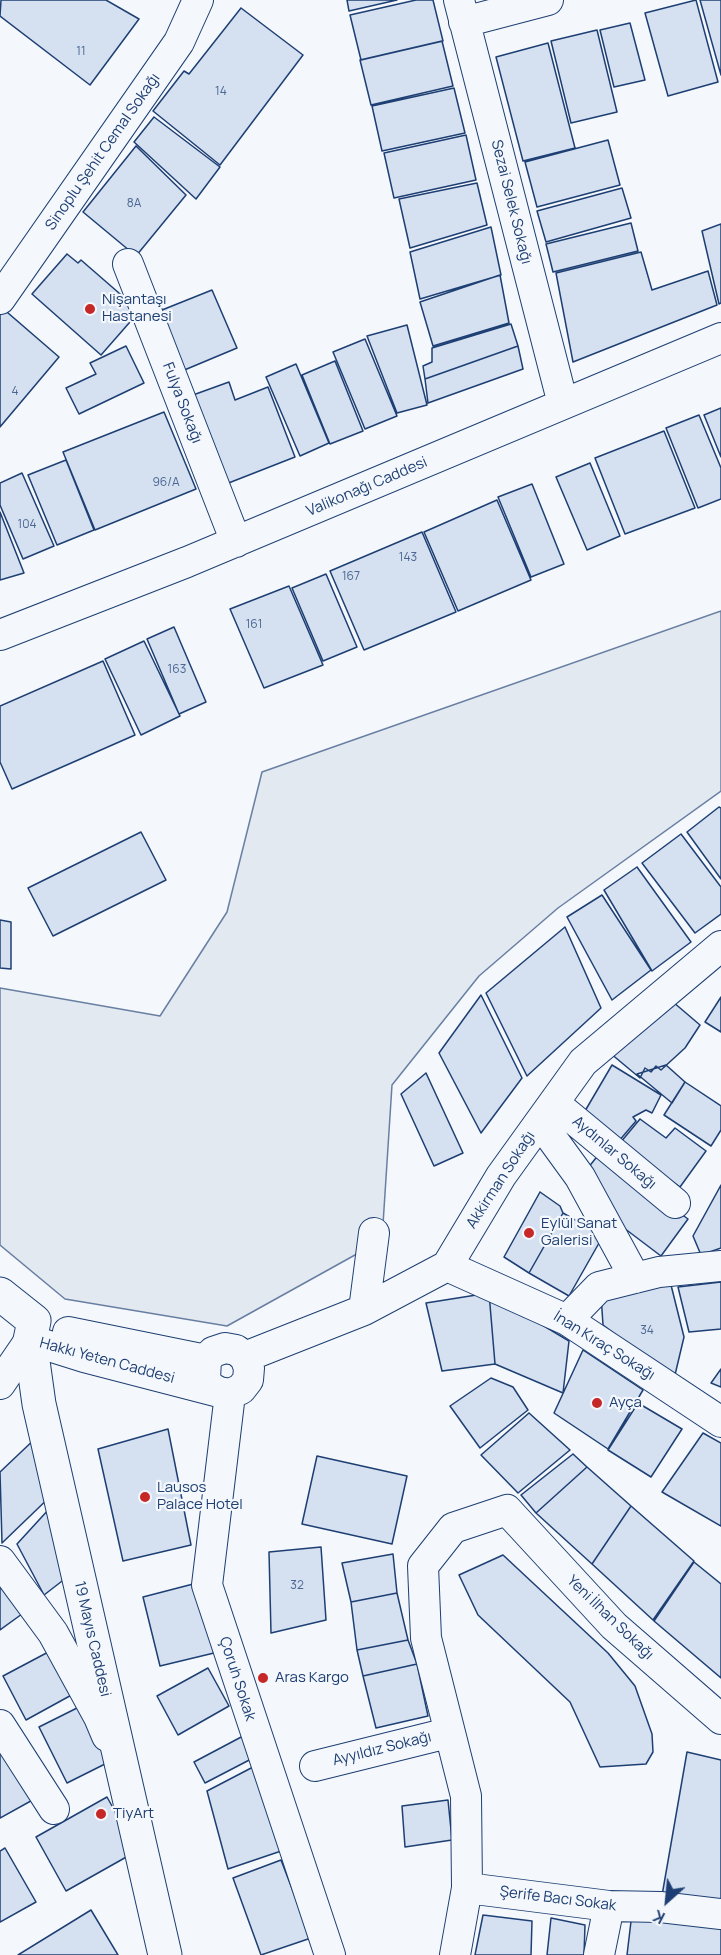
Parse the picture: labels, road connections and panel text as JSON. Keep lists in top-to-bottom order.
{
  "streets": {
    "main road": ["Hakkı Yeten Caddesi", "19 Mayıs Caddesi"],
    "street": [
      "Sinoplu Şehit Cemal Sokağı",
      "Sezai Selek Sokağı",
      "Fulya Sokağı",
      "Valikonağı Caddesi",
      "Aydınlar Sokağı",
      "Akkirman Sokağı",
      "İnan Kıraç Sokağı",
      "Yeni İlhan Sokağı",
      "Çoruh Sokak",
      "Ayyıldız Sokağı",
      "Şerife Bacı Sokak"
    ]
  },
  "crossings": [
    ["Sezai Selek Sokağı", "Valikonağı Caddesi"],
    ["Fulya Sokağı", "Valikonağı Caddesi"],
    ["Aydınlar Sokağı", "Akkirman Sokağı"],
    ["Akkirman Sokağı", "İnan Kıraç Sokağı"],
    ["Hakkı Yeten Caddesi", "19 Mayıs Caddesi"],
    ["Hakkı Yeten Caddesi", "Çoruh Sokak"],
    ["Yeni İlhan Sokağı", "Ayyıldız Sokağı"]
  ],
  "places": [
    "Nişantaşı Hastanesi",
    "Eylül Sanat Galerisi",
    "Ayça",
    "Lausos Palace Hotel",
    "Aras Kargo",
    "TiyArt"
  ],
  "house_numbers": [
    "11",
    "14",
    "8A",
    "4",
    "96/A",
    "104",
    "143",
    "167",
    "161",
    "163",
    "34",
    "32"
  ],
  "north": "bottom left"
}
